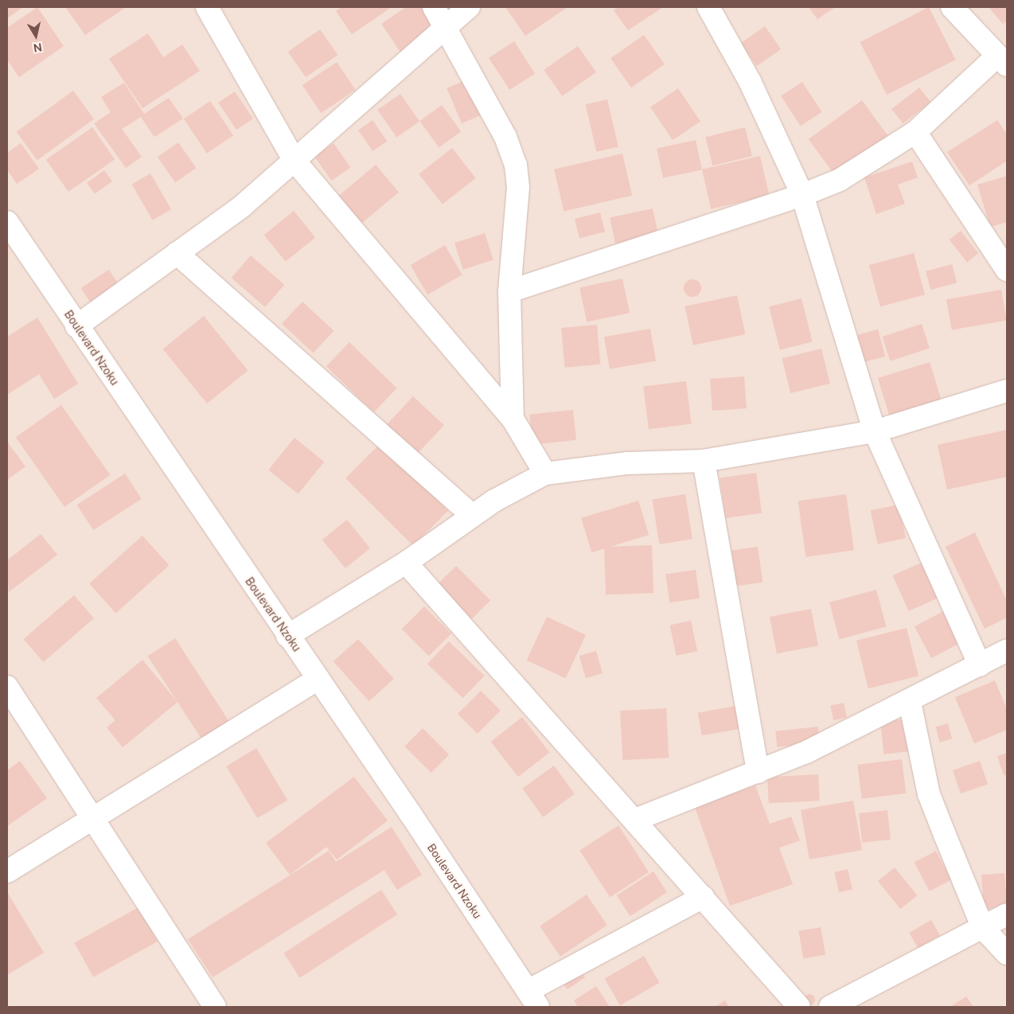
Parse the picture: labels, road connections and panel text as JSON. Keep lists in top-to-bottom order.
{
  "streets": {
    "street": ["Boulevard Nzoku"]
  },
  "north": "bottom"
}
